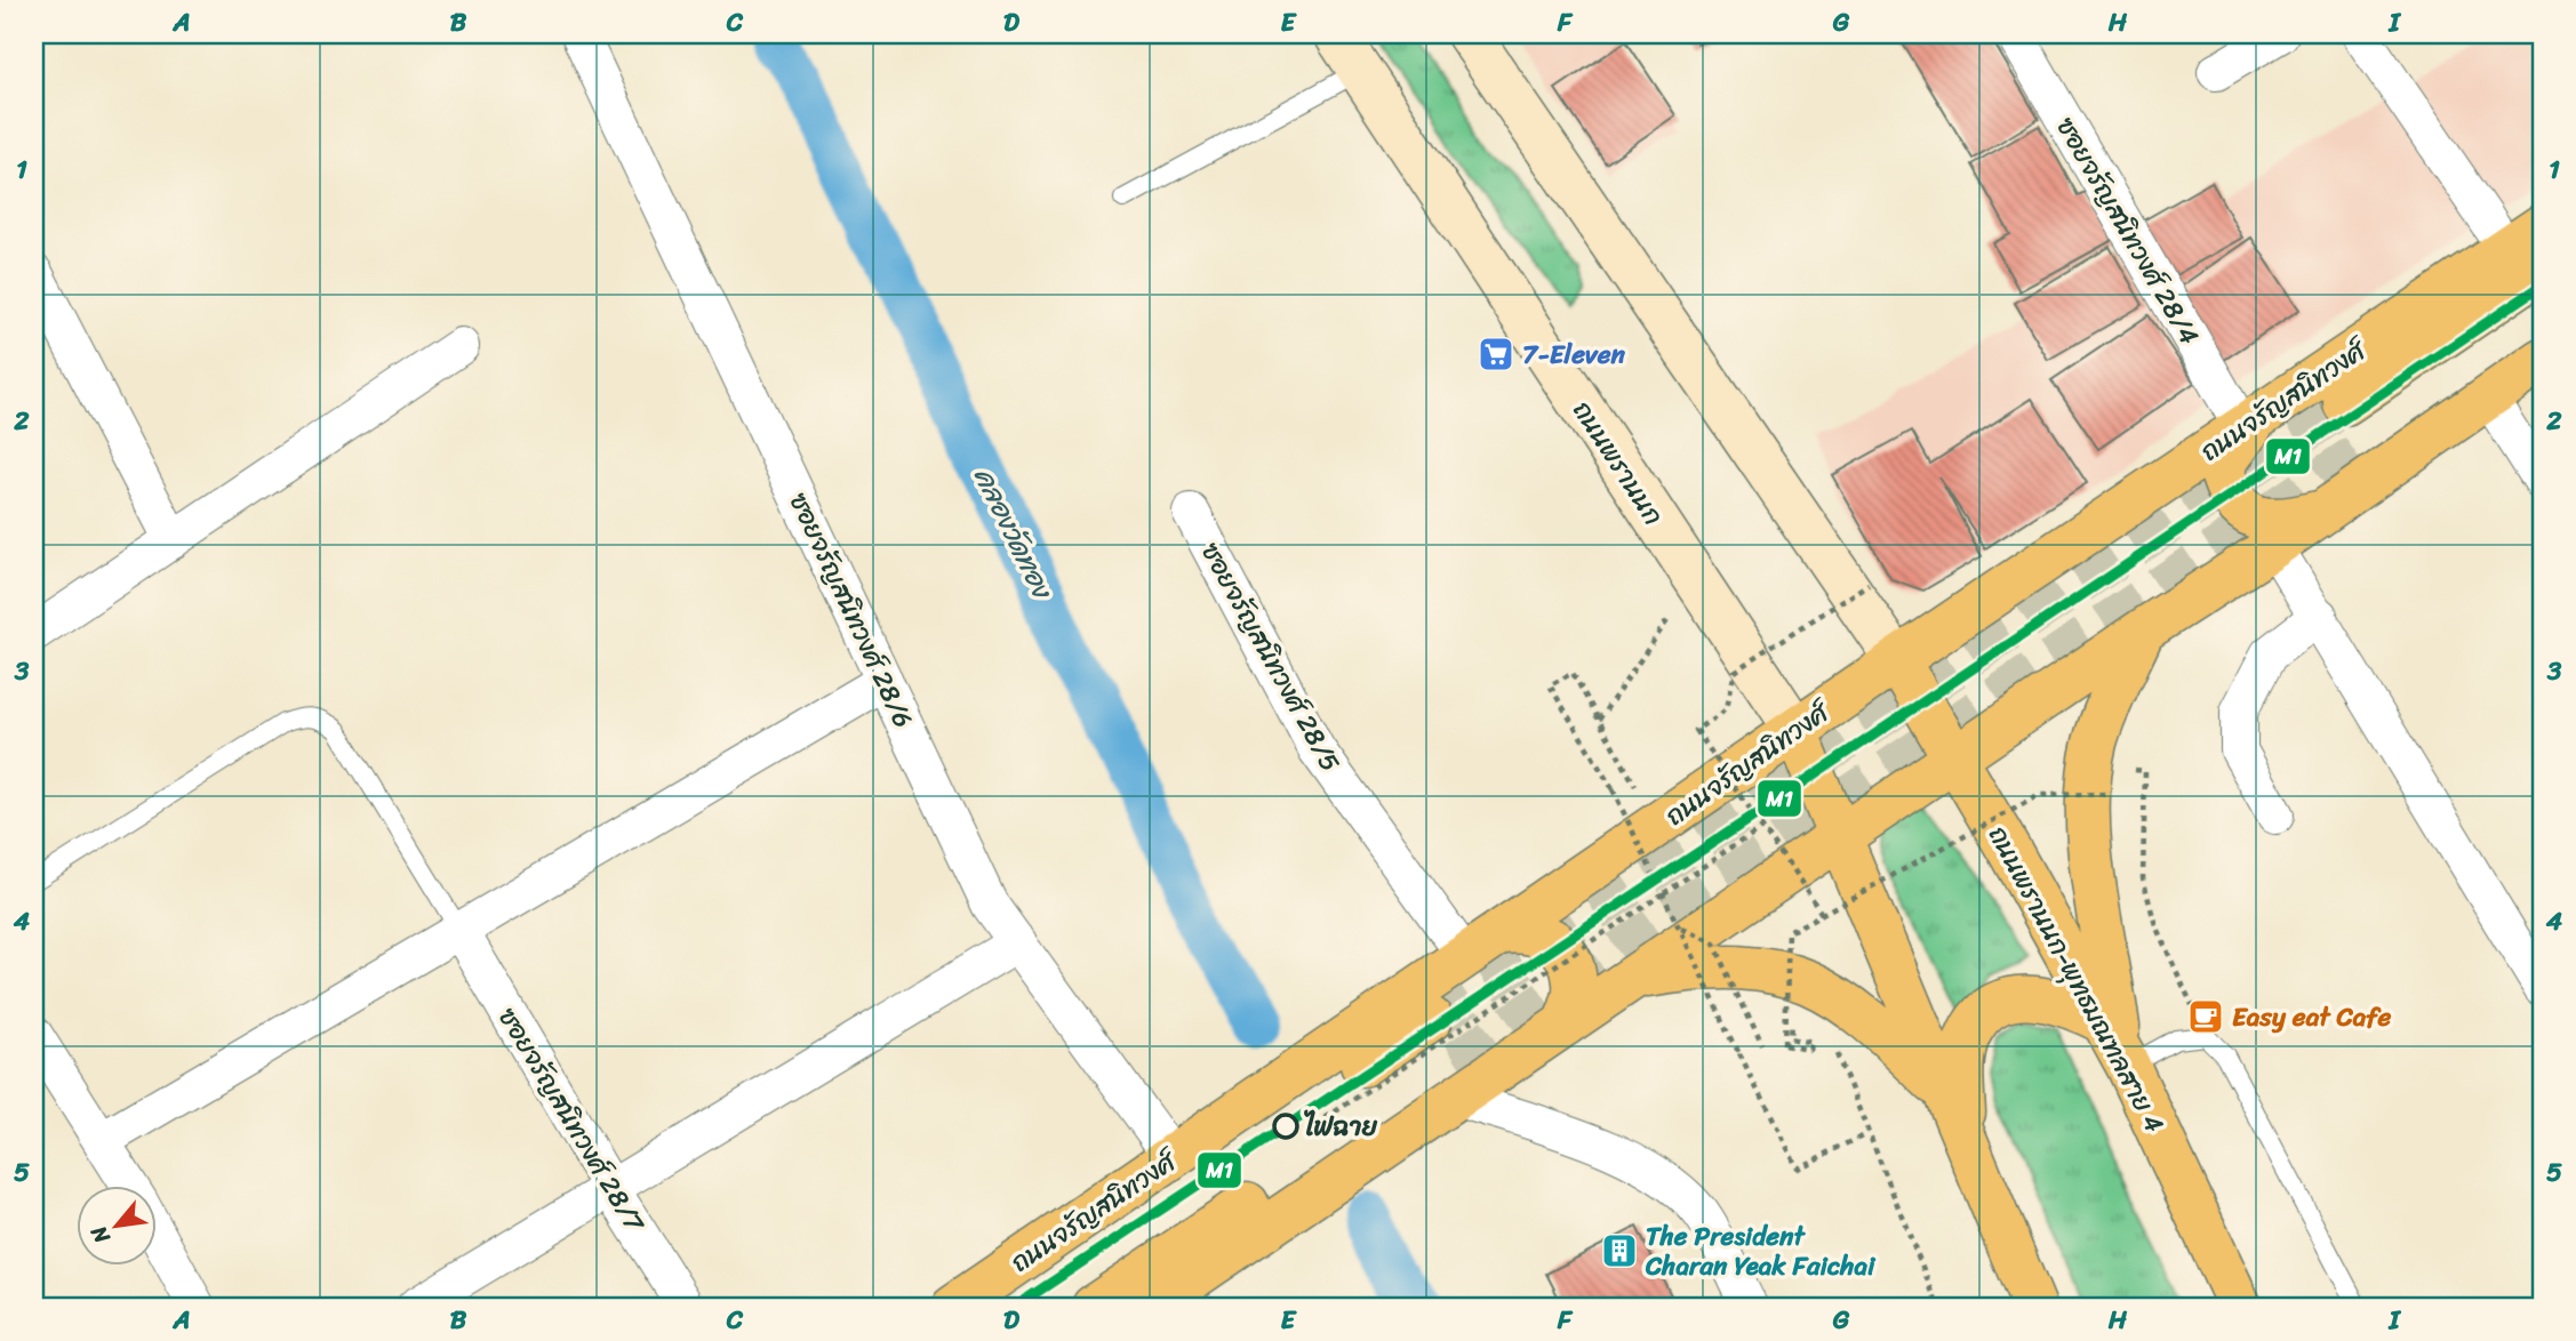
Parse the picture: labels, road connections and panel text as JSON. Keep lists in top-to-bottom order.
{
  "streets": {
    "main road": ["ถนนจรัญสนิทวงศ์", "ถนนพรานนก", "ถนนพรานนก-พุทธมณฑลสาย 4"],
    "street": [
      "ซอยจรัญสนิทวงศ์ 28/4",
      "ซอยจรัญสนิทวงศ์ 28/6",
      "ซอยจรัญสนิทวงศ์ 28/5",
      "ซอยจรัญสนิทวงศ์ 28/7"
    ]
  },
  "crossings": [
    ["ซอยจรัญสนิทวงศ์ 28/4", "ถนนจรัญสนิทวงศ์"],
    ["ถนนจรัญสนิทวงศ์", "ถนนพรานนก"],
    ["ถนนจรัญสนิทวงศ์", "ซอยจรัญสนิทวงศ์ 28/6"],
    ["ถนนจรัญสนิทวงศ์", "ซอยจรัญสนิทวงศ์ 28/5"],
    ["ถนนจรัญสนิทวงศ์", "ถนนพรานนก-พุทธมณฑลสาย 4"]
  ],
  "water": ["คลองวัดทอง"],
  "places": {
    "supermarket": ["7-Eleven"],
    "cafe": ["Easy eat Cafe"],
    "other": ["ไฟฉาย"],
    "building": ["The President Charan Yeak Faichai"]
  },
  "lines": ["transit line M1"],
  "north": "bottom left",
  "grid": {
    "columns": [
      "A",
      "B",
      "C",
      "D",
      "E",
      "F",
      "G",
      "H",
      "I"
    ],
    "rows": [
      "1",
      "2",
      "3",
      "4",
      "5"
    ]
  }
}
